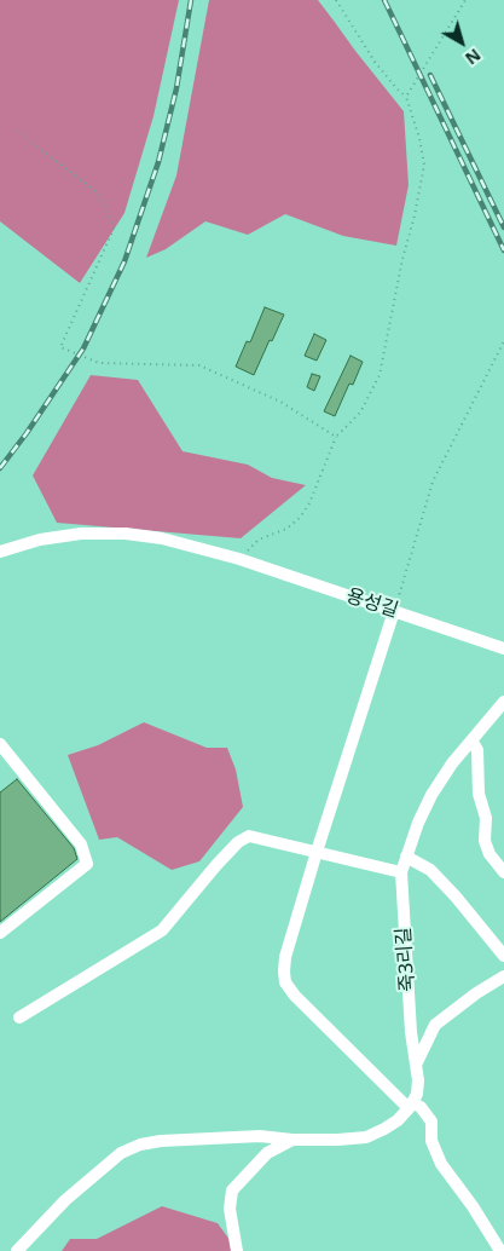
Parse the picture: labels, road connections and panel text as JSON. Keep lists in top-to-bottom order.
{
  "streets": {
    "street": ["용성길", "죽3리길"]
  },
  "north": "bottom right"
}
